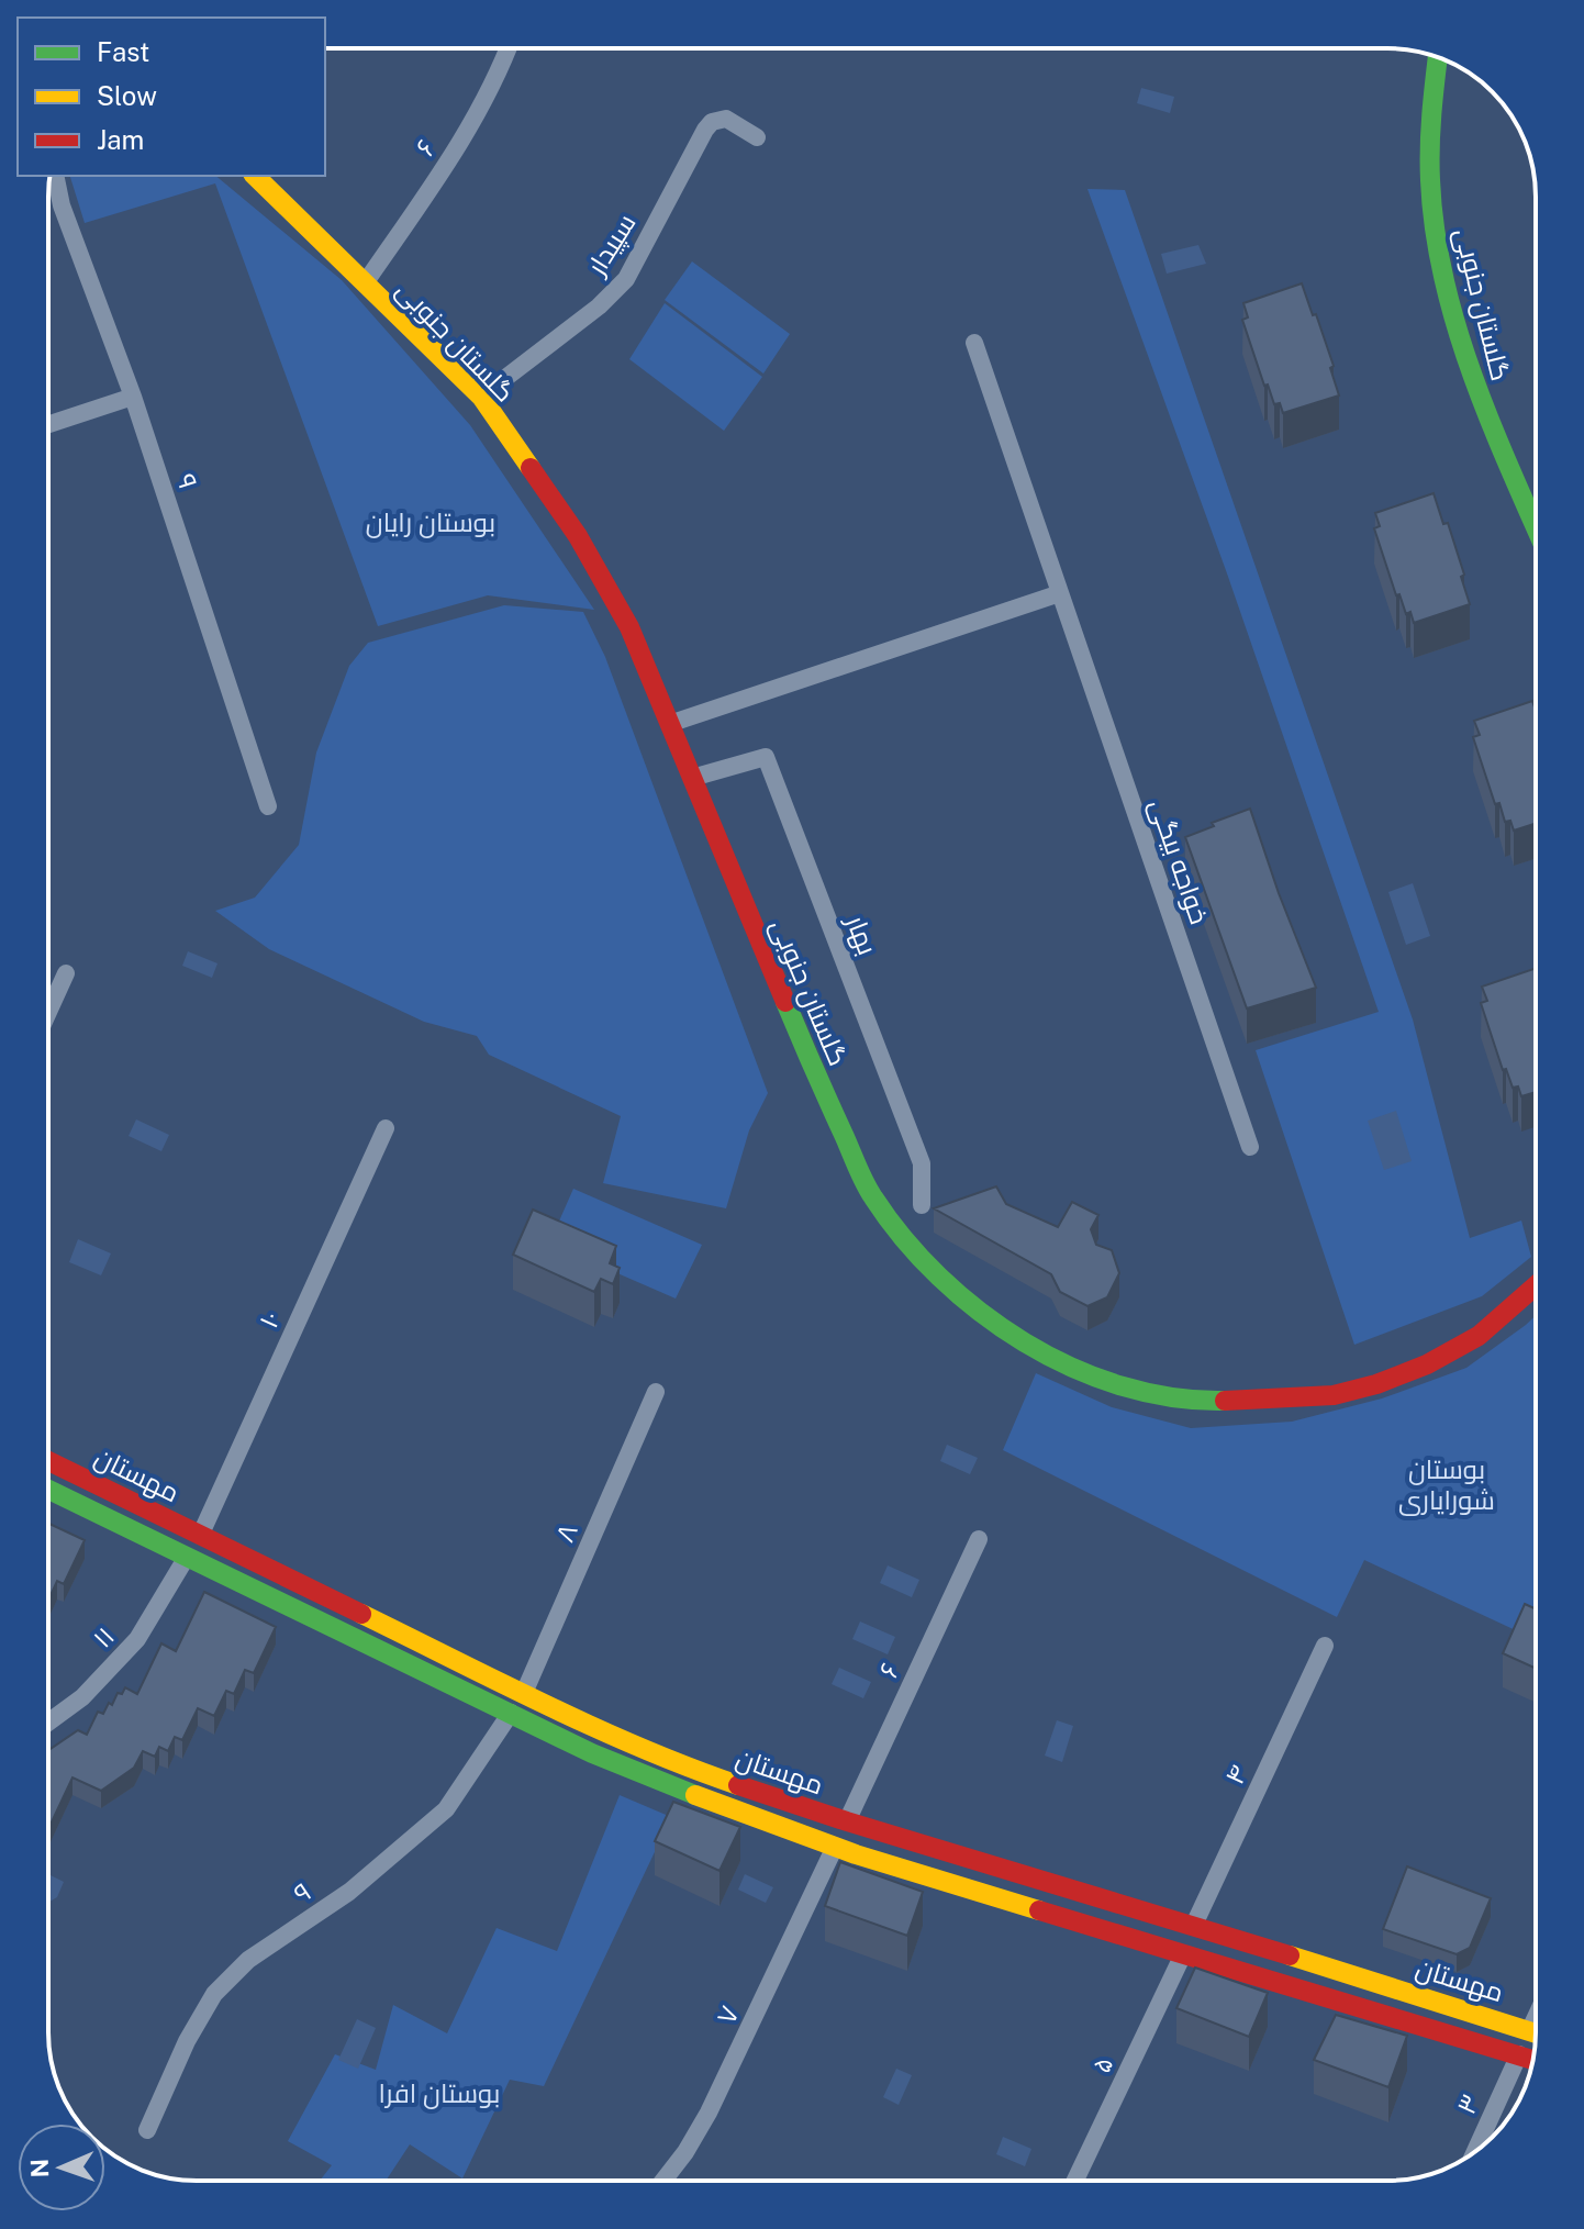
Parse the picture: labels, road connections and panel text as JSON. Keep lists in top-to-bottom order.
{
  "streets": {
    "street": [
      "۶",
      "سپیدار",
      "گلستان جنوبی",
      "۹",
      "خواجه بیگی",
      "بهار",
      "۱۰",
      "مهستان",
      "۸",
      "۱۱",
      "۴",
      "۷",
      "۵",
      "۳"
    ]
  },
  "crossings": [
    ["۶", "گلستان جنوبی"],
    ["۶", "مهستان"],
    ["سپیدار", "گلستان جنوبی"],
    ["گلستان جنوبی", "بهار"],
    ["۱۰", "مهستان"],
    ["مهستان", "۸"],
    ["مهستان", "۴"]
  ],
  "parks": ["بوستان رایان", "بوستان شورایاری", "بوستان افرا"],
  "legend": ["Fast", "Slow", "Jam"],
  "north": "left"
}
